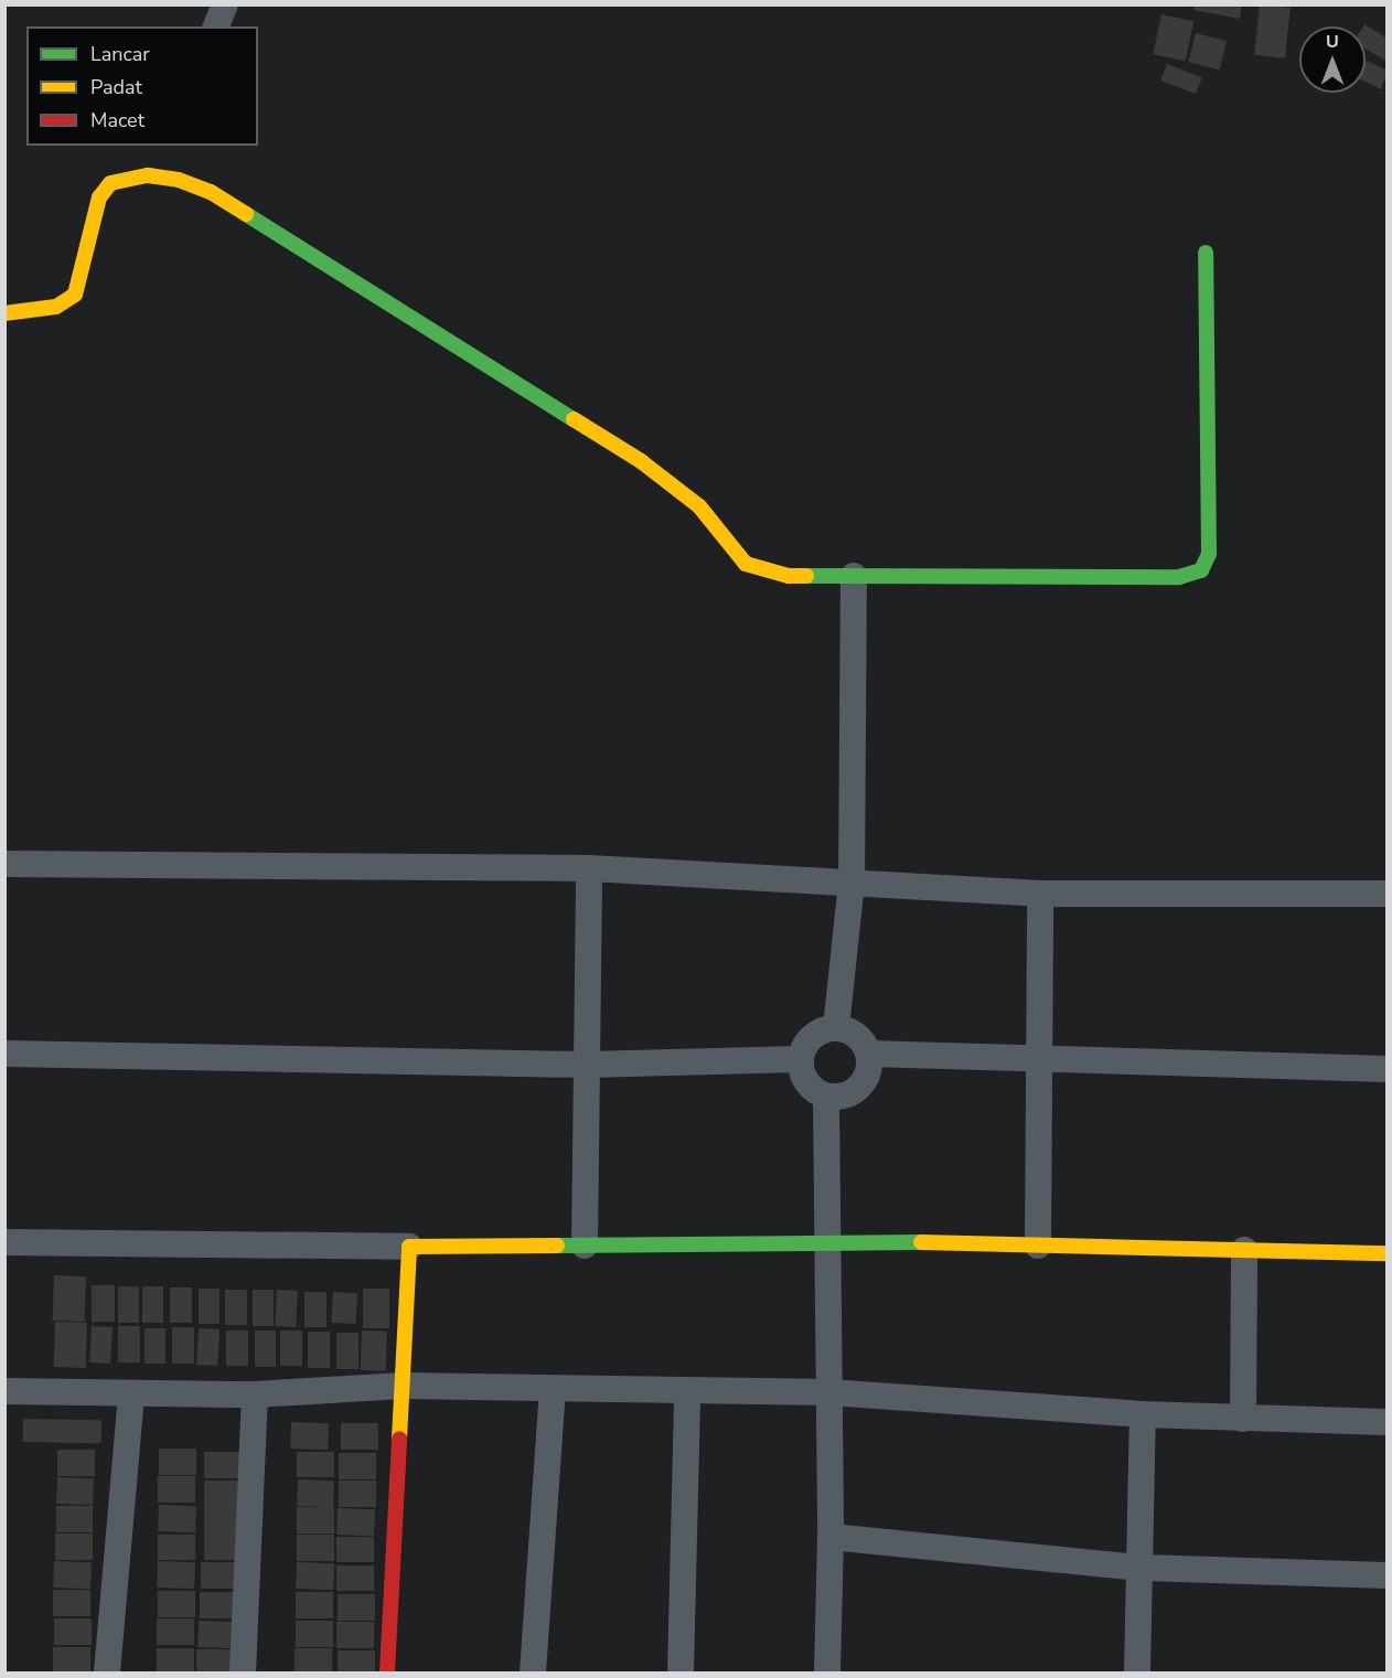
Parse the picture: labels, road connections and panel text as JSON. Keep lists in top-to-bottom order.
{
  "legend": ["Lancar", "Padat", "Macet"],
  "north": "top"
}
